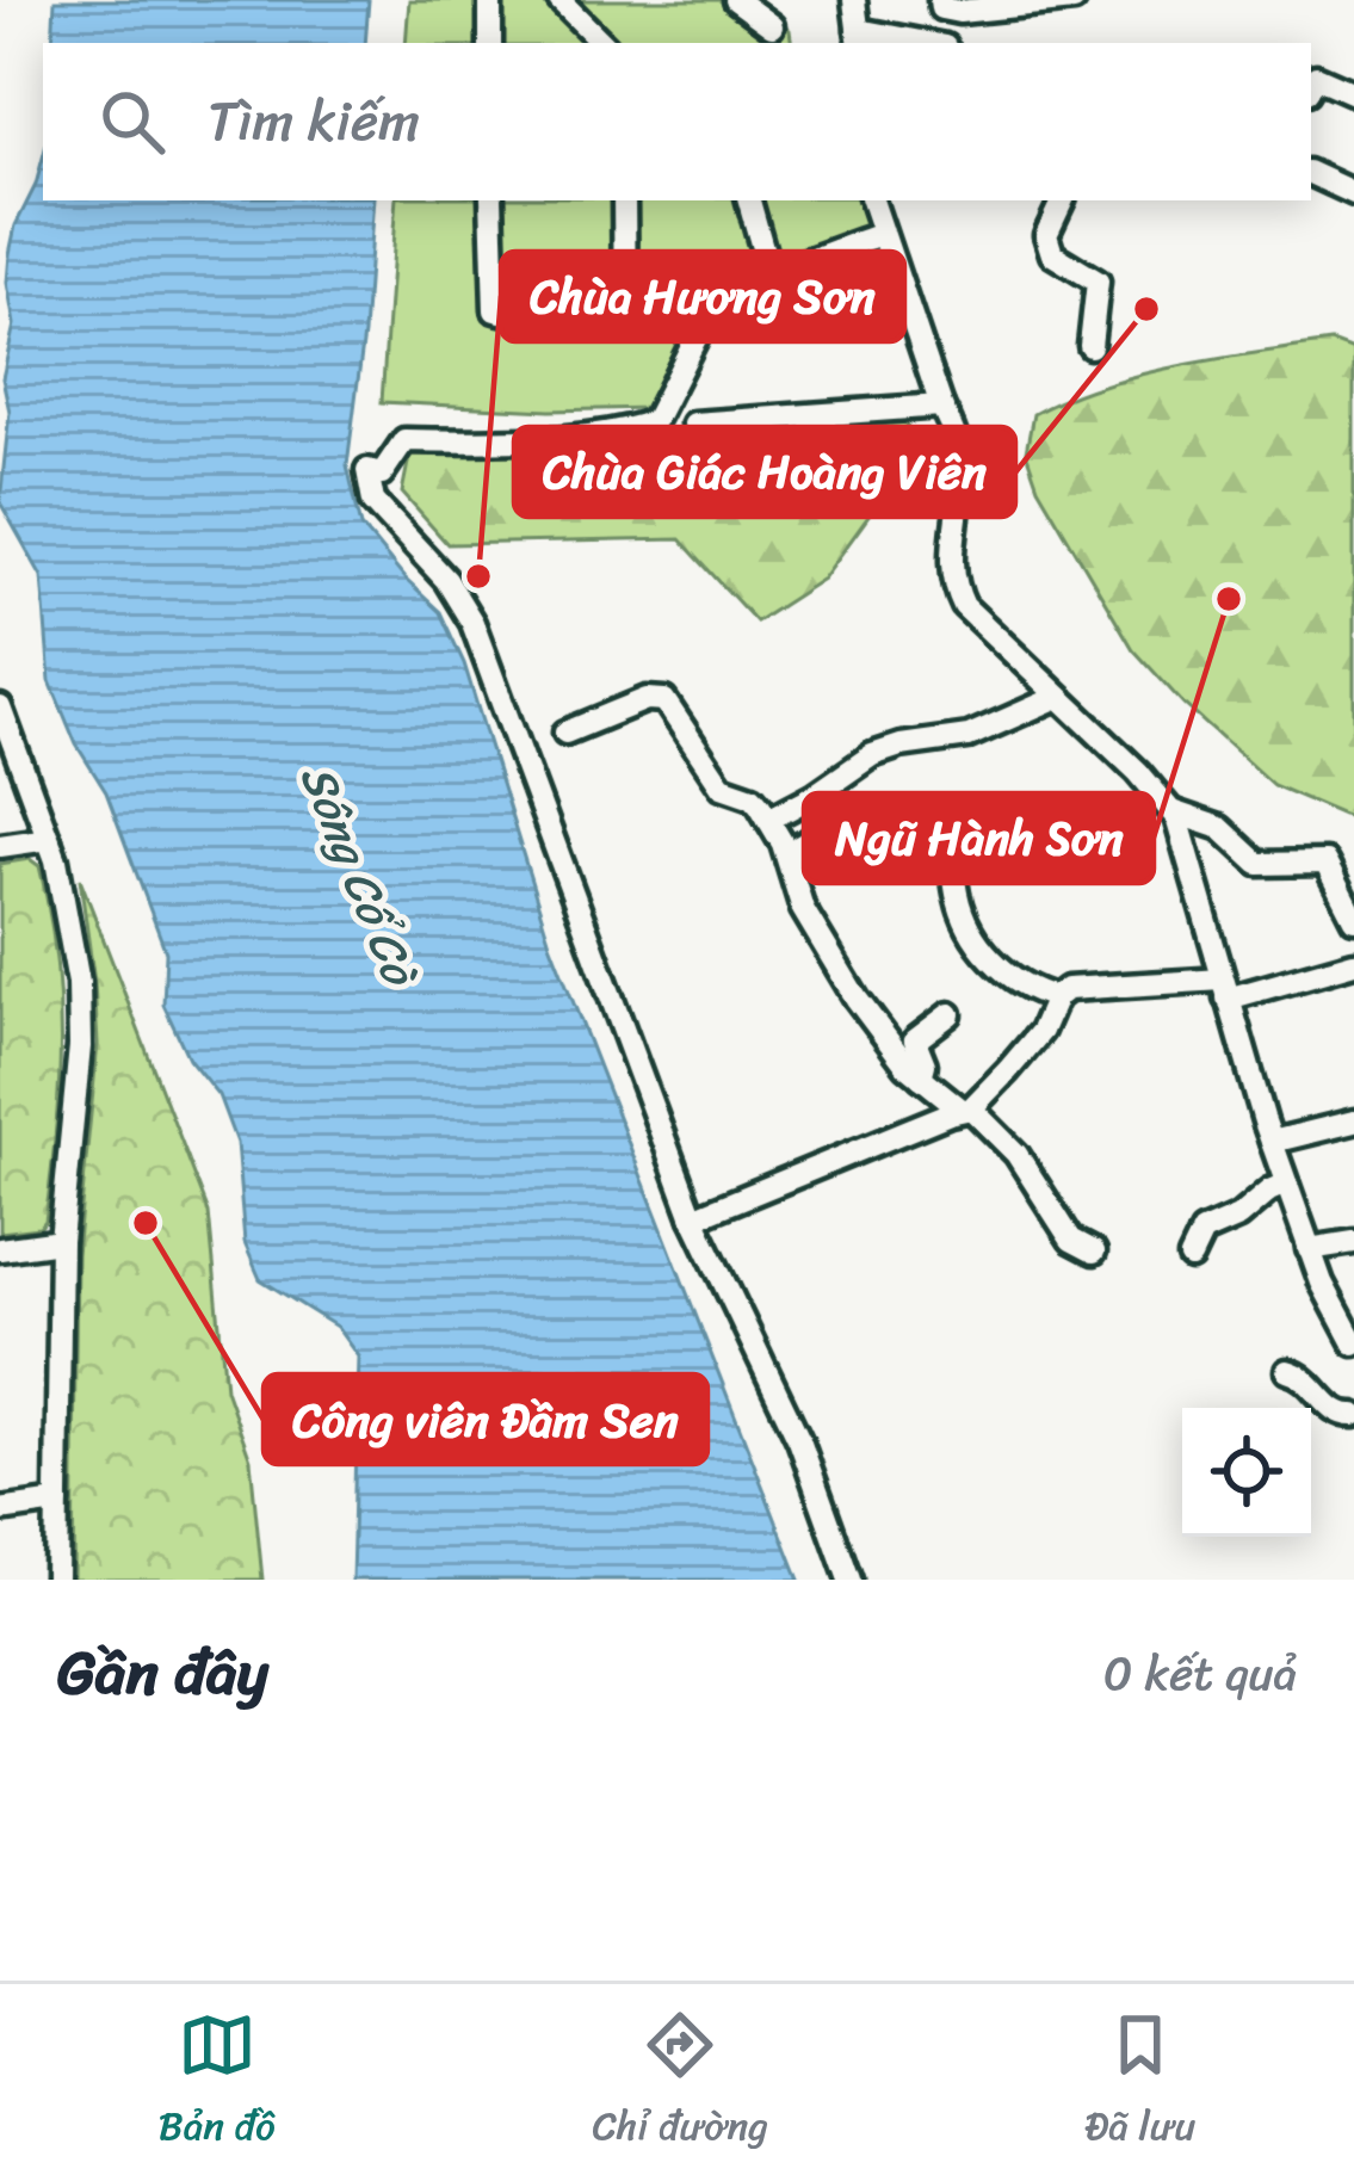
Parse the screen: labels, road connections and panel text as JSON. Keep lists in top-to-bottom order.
{
  "water": ["Sông Cổ Cò"],
  "places": [
    "Chùa Giác Hoàng Viên",
    "Chùa Hương Sơn",
    "Ngũ Hành Sơn",
    "Công viên Đầm Sen"
  ],
  "page": {
    "search": "Tìm kiếm",
    "heading": ["Gần đây", "0 kết quả"],
    "nav": ["Bản đồ", "Chỉ đường", "Đã lưu"]
  }
}
